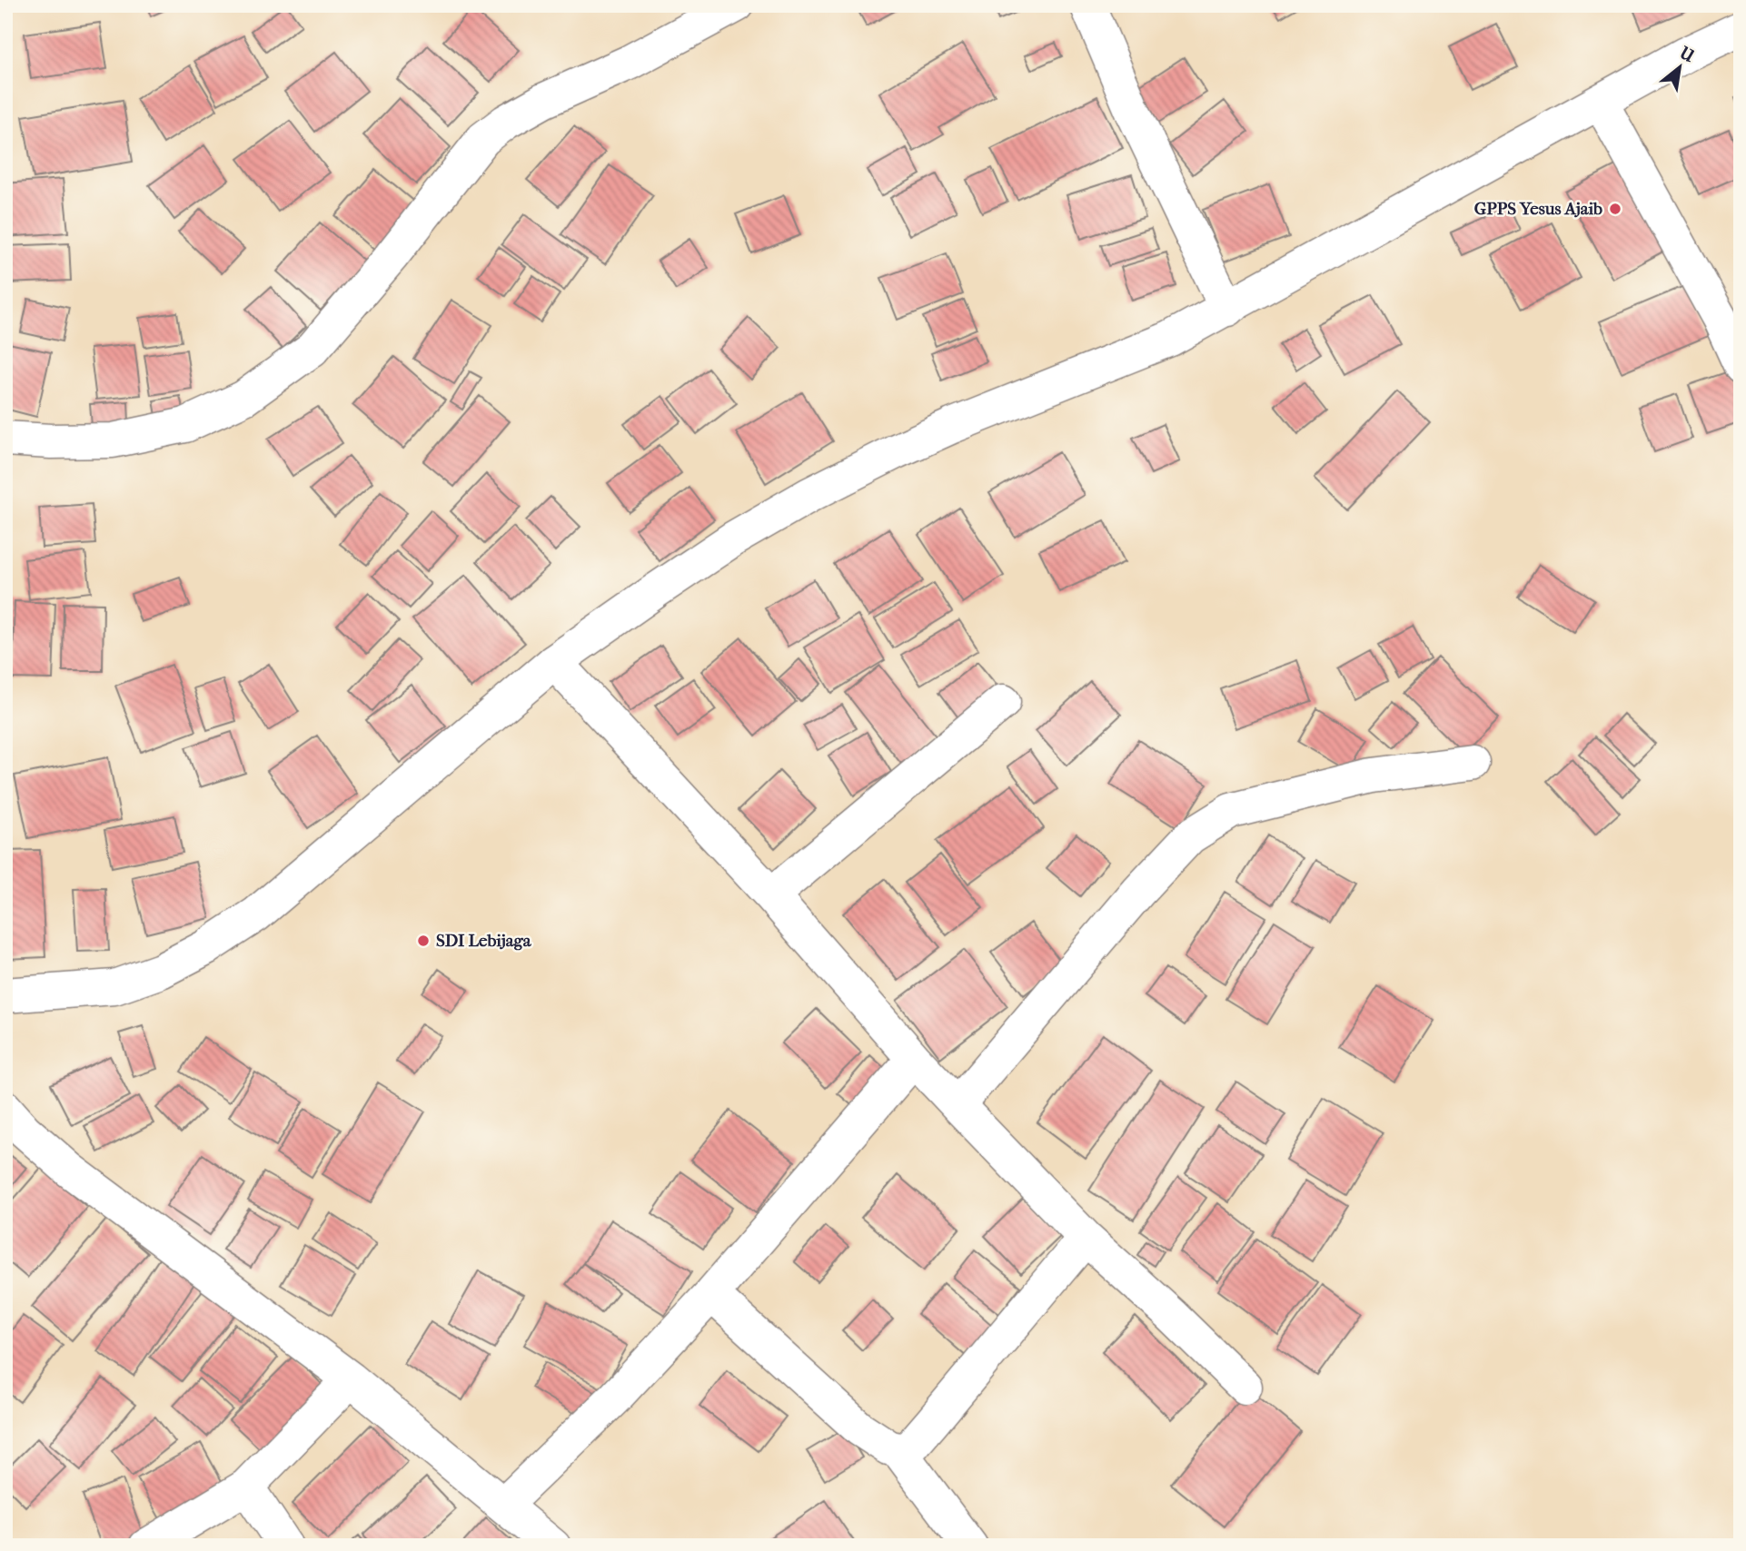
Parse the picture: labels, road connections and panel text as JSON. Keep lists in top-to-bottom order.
{
  "places": ["GPPS Yesus Ajaib", "SDI Lebijaga"],
  "north": "top right"
}
